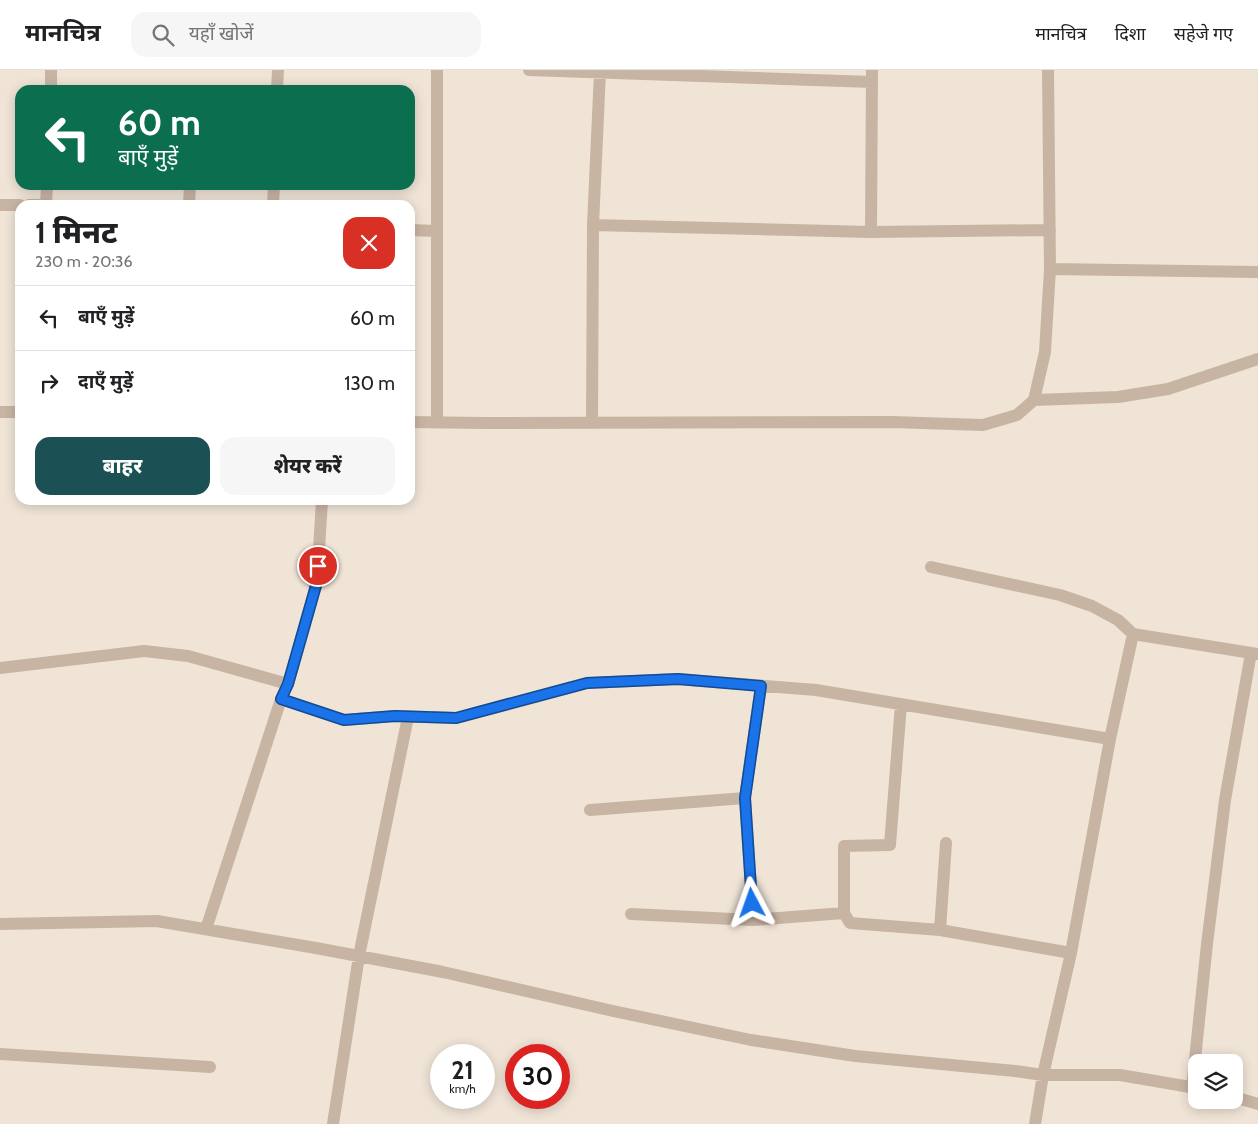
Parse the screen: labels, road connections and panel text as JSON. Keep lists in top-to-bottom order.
{
  "page": {
    "header": "मानचित्र",
    "search": "यहाँ खोजें",
    "nav": ["मानचित्र", "दिशा", "सहेजे गए"],
    "turn": ["60 m", "बाएँ मुड़ें"],
    "heading": ["1 मिनट", "230 m · 20:36"],
    "list": [
      {
        "name": "बाएँ मुड़ें",
        "value": "60 m"
      },
      {
        "name": "दाएँ मुड़ें",
        "value": "130 m"
      }
    ],
    "buttons": ["बाहर", "शेयर करें"],
    "speed": "21 km/h",
    "limit": "30"
  }
}
